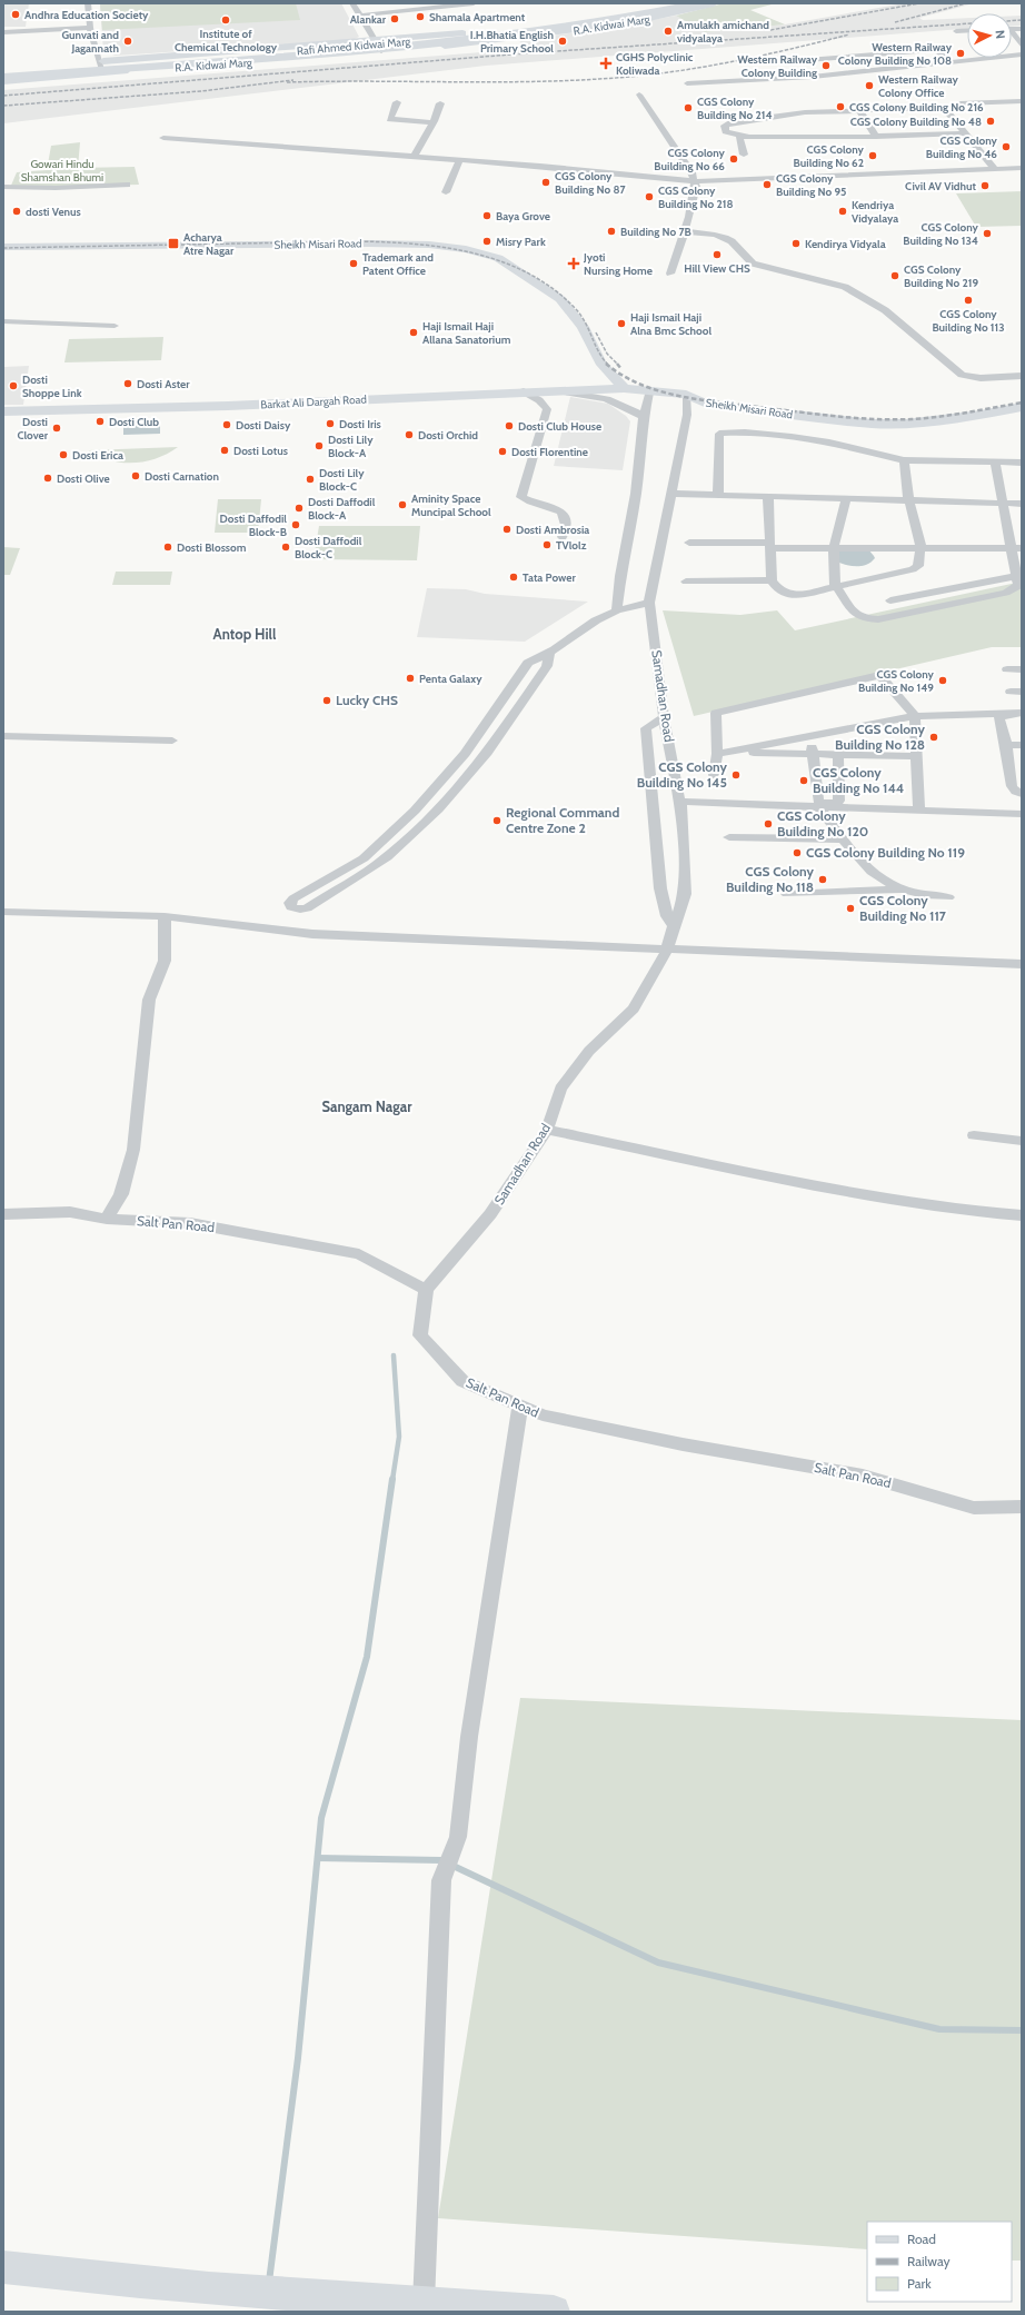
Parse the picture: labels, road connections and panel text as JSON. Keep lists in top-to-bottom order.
{
  "streets": {
    "main road": [
      "R.A. Kidwai Marg",
      "Rafi Ahmed Kidwai Marg",
      "Sheikh Misari Road",
      "Barkat Ali Dargah Road"
    ],
    "street": ["Samadhan Road", "Salt Pan Road"]
  },
  "crossings": [
    ["R.A. Kidwai Marg", "Rafi Ahmed Kidwai Marg"],
    ["Sheikh Misari Road", "Barkat Ali Dargah Road"],
    ["Sheikh Misari Road", "Samadhan Road"],
    ["Samadhan Road", "Salt Pan Road"]
  ],
  "districts": ["Antop Hill", "Sangam Nagar"],
  "parks": ["Gowari Hindu Shamshan Bhumi"],
  "places": {
    "other": [
      "Andhra Education Society",
      "Shamala Apartment",
      "Alankar",
      "Institute of Chemical Technology",
      "Amulakh amichand vidyalaya",
      "Gunvati and Jagannath",
      "I.H.Bhatia English Primary School",
      "Western Railway Colony Building No 108",
      "Western Railway Colony Building",
      "Western Railway Colony Office",
      "CGS Colony Building No 216",
      "CGS Colony Building No 214",
      "CGS Colony Building No 48",
      "CGS Colony Building No 46",
      "CGS Colony Building No 62",
      "CGS Colony Building No 66",
      "CGS Colony Building No 87",
      "CGS Colony Building No 95",
      "Civil AV Vidhut",
      "CGS Colony Building No 218",
      "dosti Venus",
      "Kendriya Vidyalaya",
      "Baya Grove",
      "Building No 7B",
      "CGS Colony Building No 134",
      "Misry Park",
      "Kendirya Vidyala",
      "Hill View CHS",
      "Trademark and Patent Office",
      "CGS Colony Building No 219",
      "CGS Colony Building No 113",
      "Haji Ismail Haji Alna Bmc School",
      "Haji Ismail Haji Allana Sanatorium",
      "Dosti Aster",
      "Dosti Shoppe Link",
      "Dosti Club",
      "Dosti Iris",
      "Dosti Daisy",
      "Dosti Club House",
      "Dosti Clover",
      "Dosti Orchid",
      "Dosti Lily Block-A",
      "Dosti Lotus",
      "Dosti Florentine",
      "Dosti Erica",
      "Dosti Carnation",
      "Dosti Olive",
      "Dosti Lily Block-C",
      "Aminity Space Muncipal School",
      "Dosti Daffodil Block-A",
      "Dosti Daffodil Block-B",
      "Dosti Ambrosia",
      "TVlolz",
      "Dosti Blossom",
      "Dosti Daffodil Block-C",
      "Tata Power",
      "Penta Galaxy",
      "CGS Colony Building No 149",
      "Lucky CHS",
      "CGS Colony Building No 128",
      "CGS Colony Building No 145",
      "CGS Colony Building No 144",
      "Regional Command Centre Zone 2",
      "CGS Colony Building No 120",
      "CGS Colony Building No 119",
      "CGS Colony Building No 118",
      "CGS Colony Building No 117"
    ],
    "health": ["CGHS Polyclinic Koliwada", "Jyoti Nursing Home"],
    "transit": ["Acharya Atre Nagar"]
  },
  "legend": ["Road", "Railway", "Park"],
  "north": "right"
}
